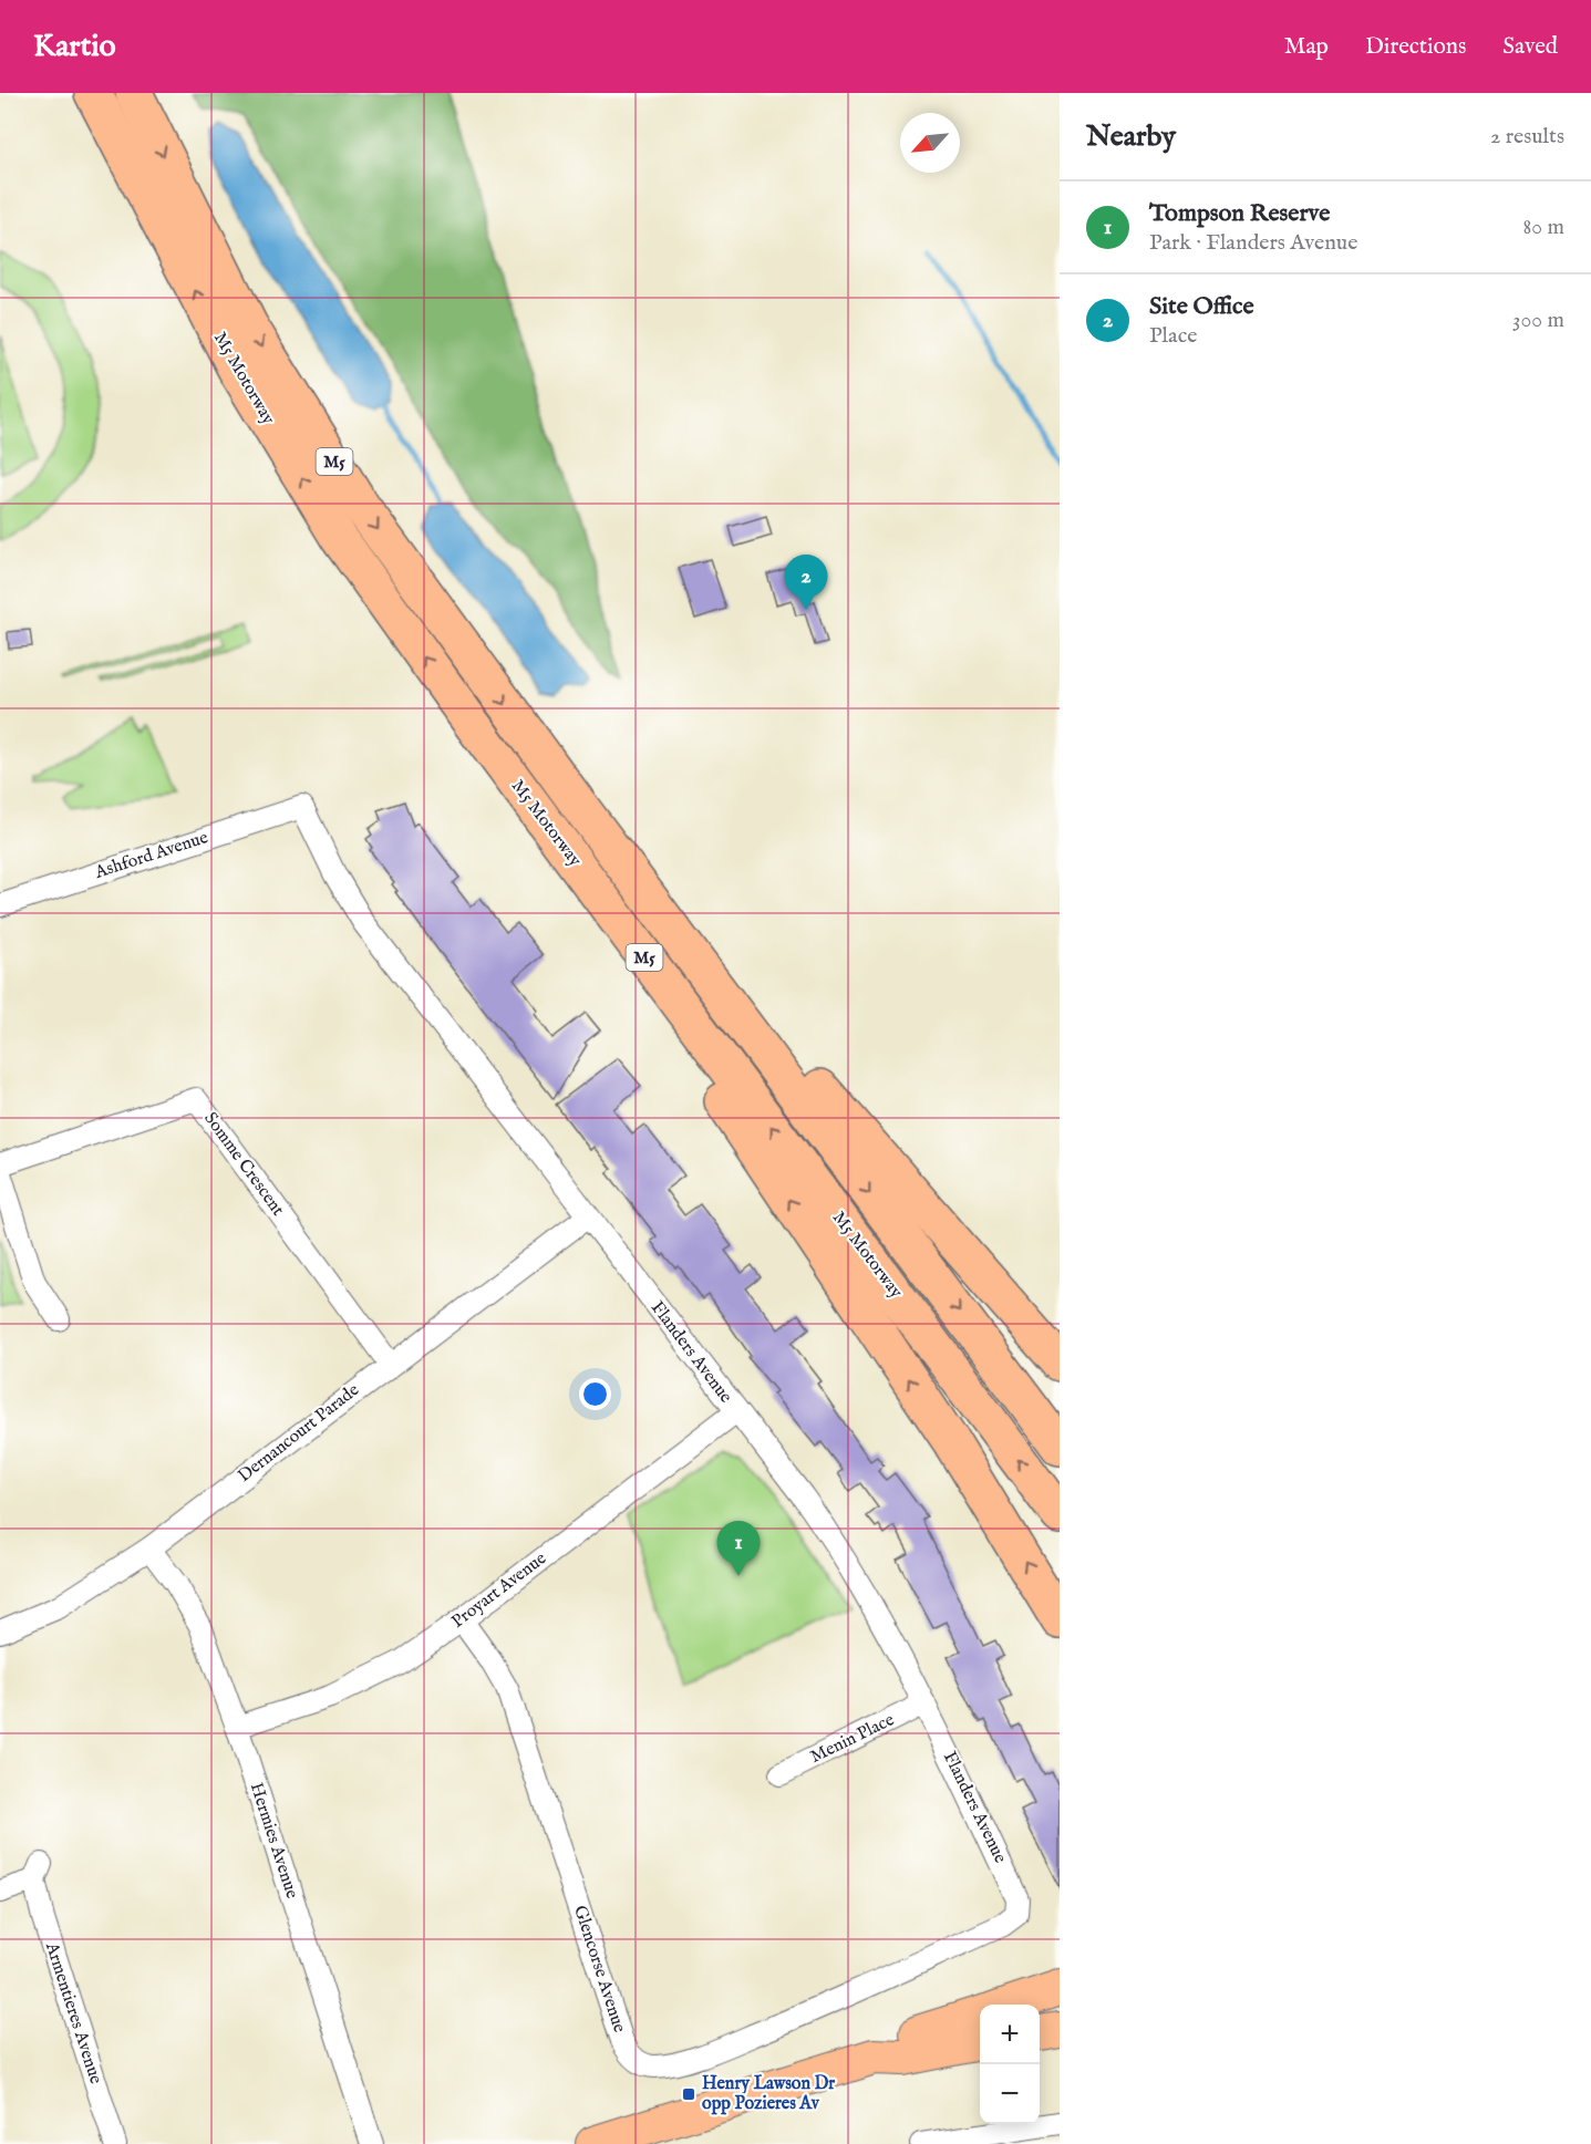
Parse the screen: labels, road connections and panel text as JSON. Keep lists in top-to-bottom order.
{
  "streets": {
    "highway": ["M5 Motorway", "M5"],
    "street": [
      "Ashford Avenue",
      "Somme Crescent",
      "Flanders Avenue",
      "Dernancourt Parade",
      "Proyart Avenue",
      "Menin Place",
      "Hermies Avenue",
      "Glencorse Avenue",
      "Armentieres Avenue"
    ]
  },
  "crossings": [
    ["Ashford Avenue", "Flanders Avenue"],
    ["Somme Crescent", "Dernancourt Parade"],
    ["Flanders Avenue", "Dernancourt Parade"],
    ["Flanders Avenue", "Proyart Avenue"],
    ["Flanders Avenue", "Menin Place"],
    ["Flanders Avenue", "Glencorse Avenue"],
    ["Dernancourt Parade", "Hermies Avenue"],
    ["Proyart Avenue", "Hermies Avenue"],
    ["Proyart Avenue", "Glencorse Avenue"]
  ],
  "places": {
    "transit": ["Henry Lawson Dr opp Pozieres Av"]
  },
  "north": "bottom left",
  "page": {
    "header": "Kartio",
    "nav": ["Map", "Directions", "Saved"],
    "heading": ["Nearby", "2 results"],
    "list": [
      {
        "mark": "1",
        "name": "Tompson Reserve",
        "note": "Park · Flanders Avenue",
        "value": "80 m"
      },
      {
        "mark": "2",
        "name": "Site Office",
        "note": "Place",
        "value": "300 m"
      }
    ],
    "pins": ["2", "1"],
    "map_buttons": ["+", "−"]
  }
}
